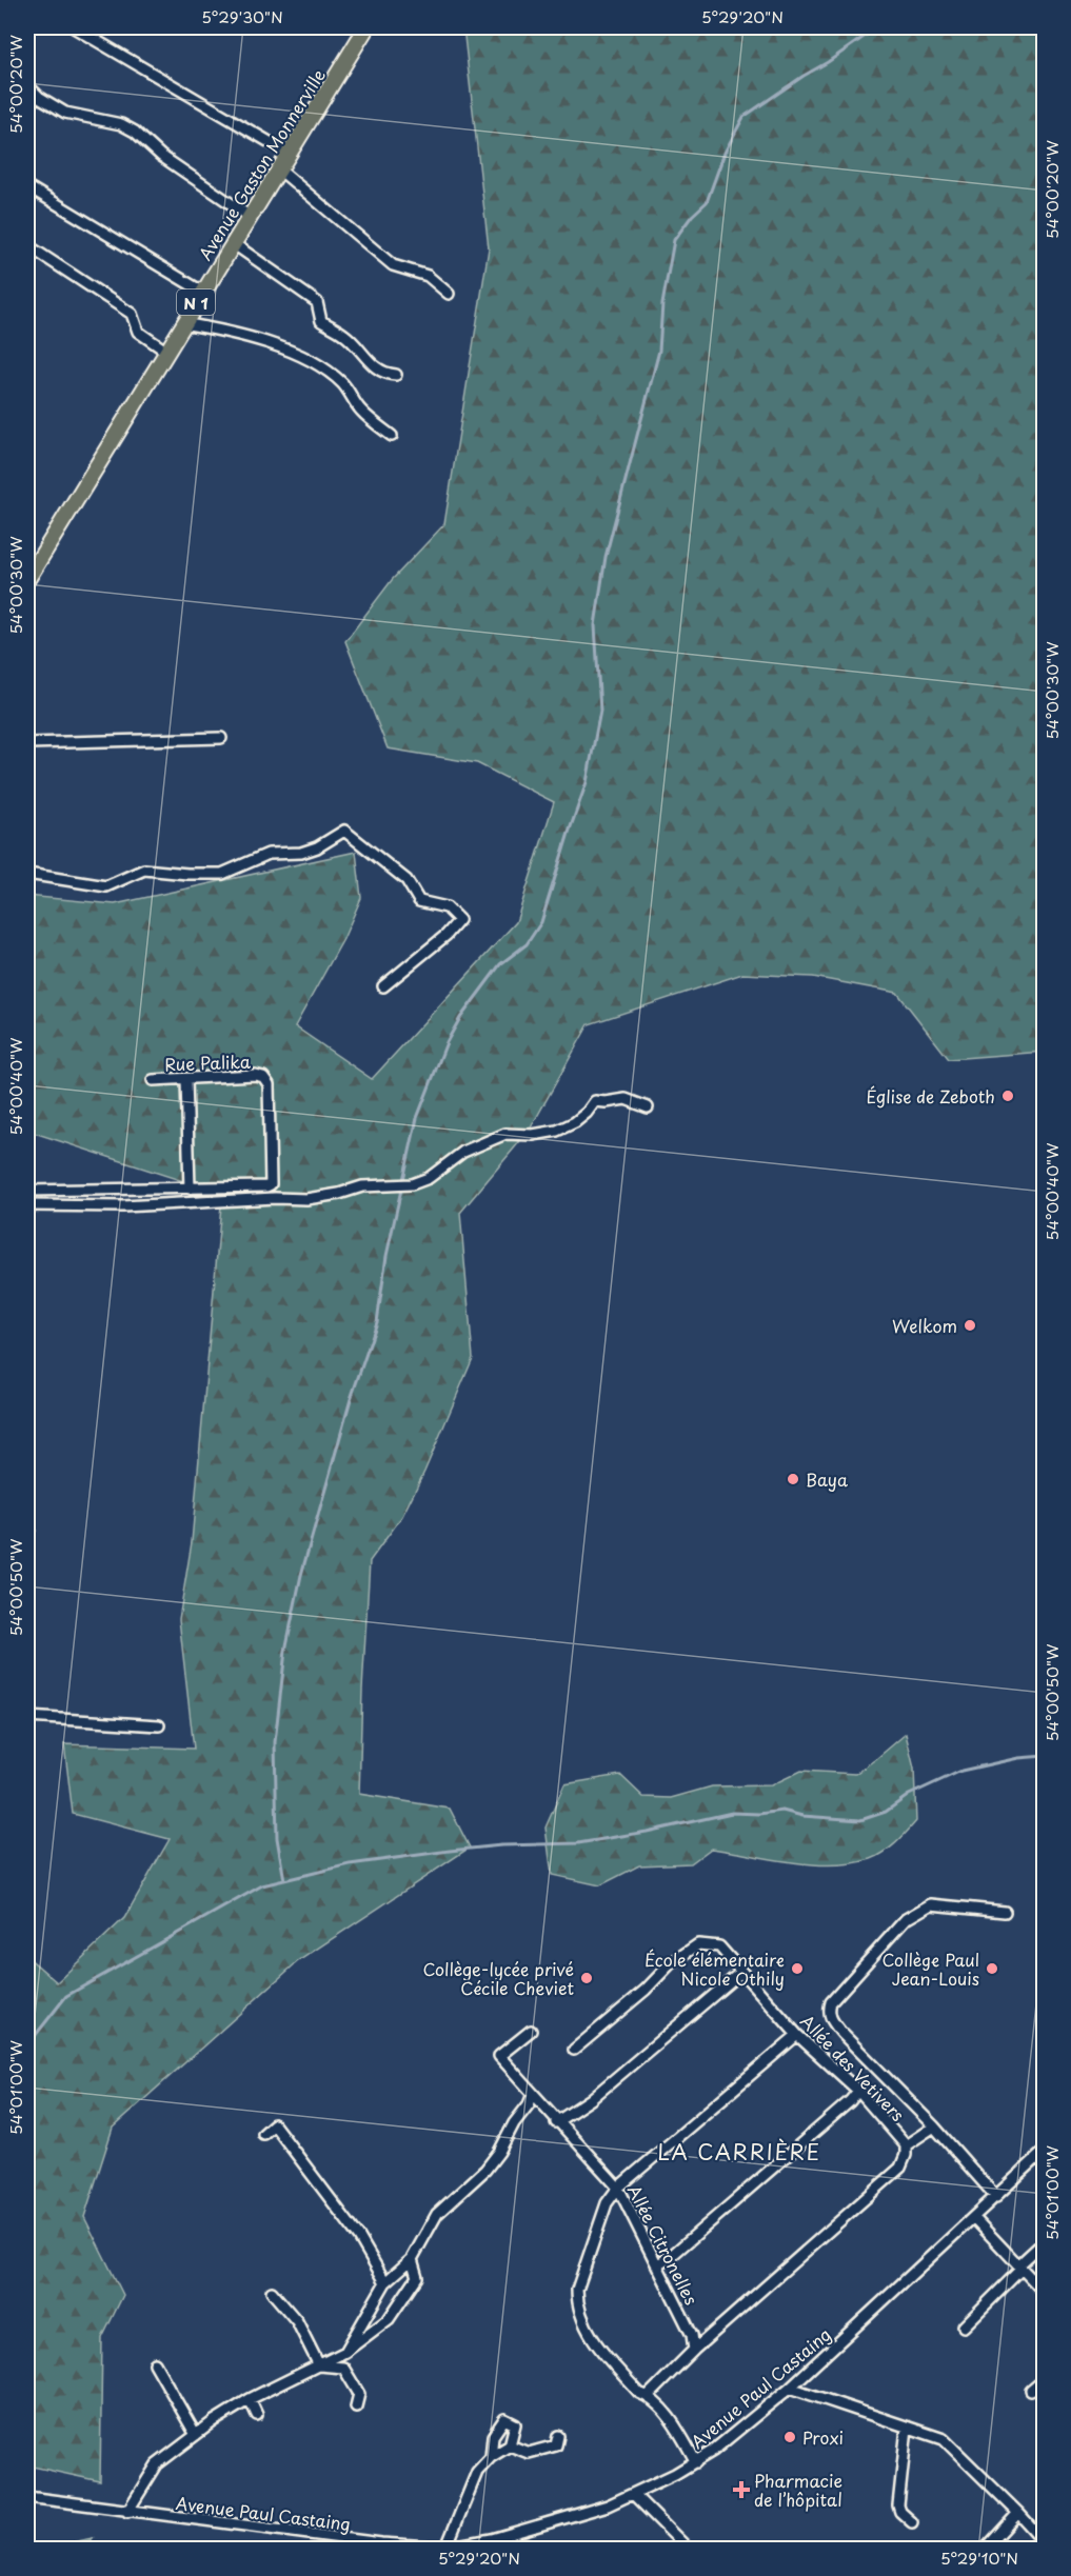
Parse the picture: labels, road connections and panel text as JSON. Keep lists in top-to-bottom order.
{
  "streets": {
    "main road": ["Avenue Gaston Monnerville", "N 1"],
    "street": [
      "Rue Palika",
      "Allée des Vetivers",
      "Allée Citronelles",
      "Avenue Paul Castaing"
    ]
  },
  "crossings": [
    ["Allée des Vetivers", "Allée Citronelles"]
  ],
  "districts": ["LA CARRIÈRE"],
  "places": {
    "other": [
      "Église de Zeboth",
      "Welkom",
      "Baya",
      "École élémentaire Nicole Othily",
      "Collège Paul Jean-Louis",
      "Collège-lycée privé Cécile Cheviet",
      "Proxi"
    ],
    "health": ["Pharmacie de l’hôpital"]
  },
  "coordinates": [
    "5°29'30\"N",
    "5°29'20\"N",
    "54°00'20\"W",
    "54°00'30\"W",
    "54°00'40\"W",
    "54°00'50\"W",
    "54°01'00\"W",
    "5°29'10\"N"
  ]
}
